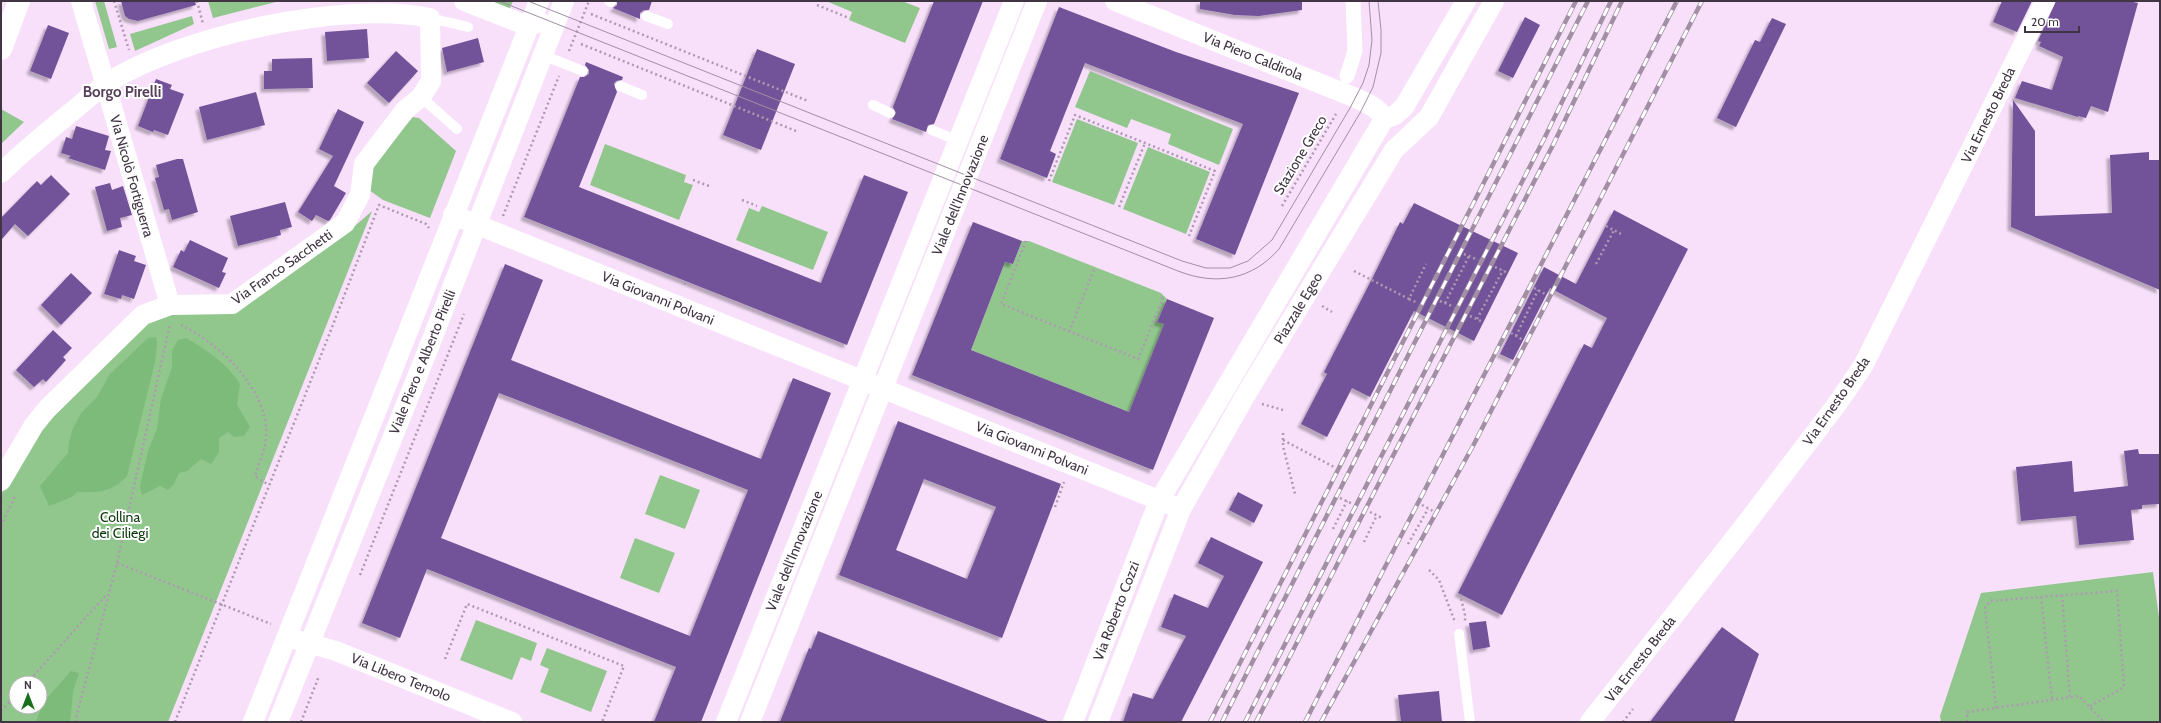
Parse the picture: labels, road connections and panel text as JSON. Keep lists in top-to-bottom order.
{
  "streets": {
    "street": [
      "Via Piero Caldirola",
      "Via Ernesto Breda",
      "Via Nicolò Fortiguerra",
      "Viale dell'Innovazione",
      "Via Franco Sacchetti",
      "Via Giovanni Polvani",
      "Piazzale Egeo",
      "Viale Piero e Alberto Pirelli",
      "Via Roberto Cozzi",
      "Via Libero Temolo"
    ],
    "path": ["Stazione Greco"]
  },
  "crossings": [
    ["Via Piero Caldirola", "Piazzale Egeo"],
    ["Via Nicolò Fortiguerra", "Via Franco Sacchetti"],
    ["Viale dell'Innovazione", "Via Giovanni Polvani"],
    ["Via Giovanni Polvani", "Piazzale Egeo"],
    ["Via Giovanni Polvani", "Viale Piero e Alberto Pirelli"],
    ["Via Giovanni Polvani", "Via Roberto Cozzi"],
    ["Piazzale Egeo", "Via Roberto Cozzi"],
    ["Viale Piero e Alberto Pirelli", "Via Libero Temolo"]
  ],
  "districts": ["Borgo Pirelli"],
  "parks": ["Collina dei Ciliegi"],
  "scale_bar": "20 m",
  "north": "top"
}
